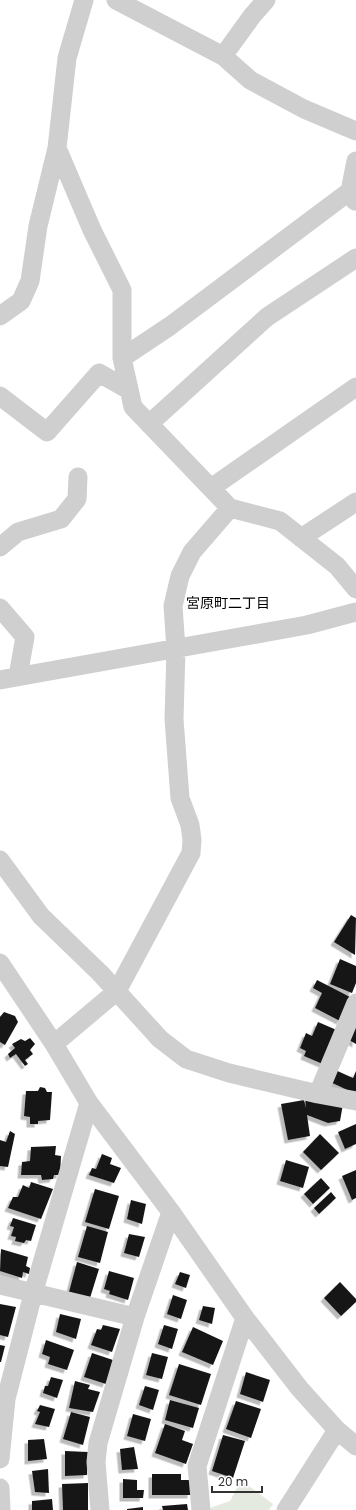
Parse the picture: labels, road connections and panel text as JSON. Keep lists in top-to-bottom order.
{
  "districts": ["宮原町二丁目"],
  "scale_bar": "20 m"
}
